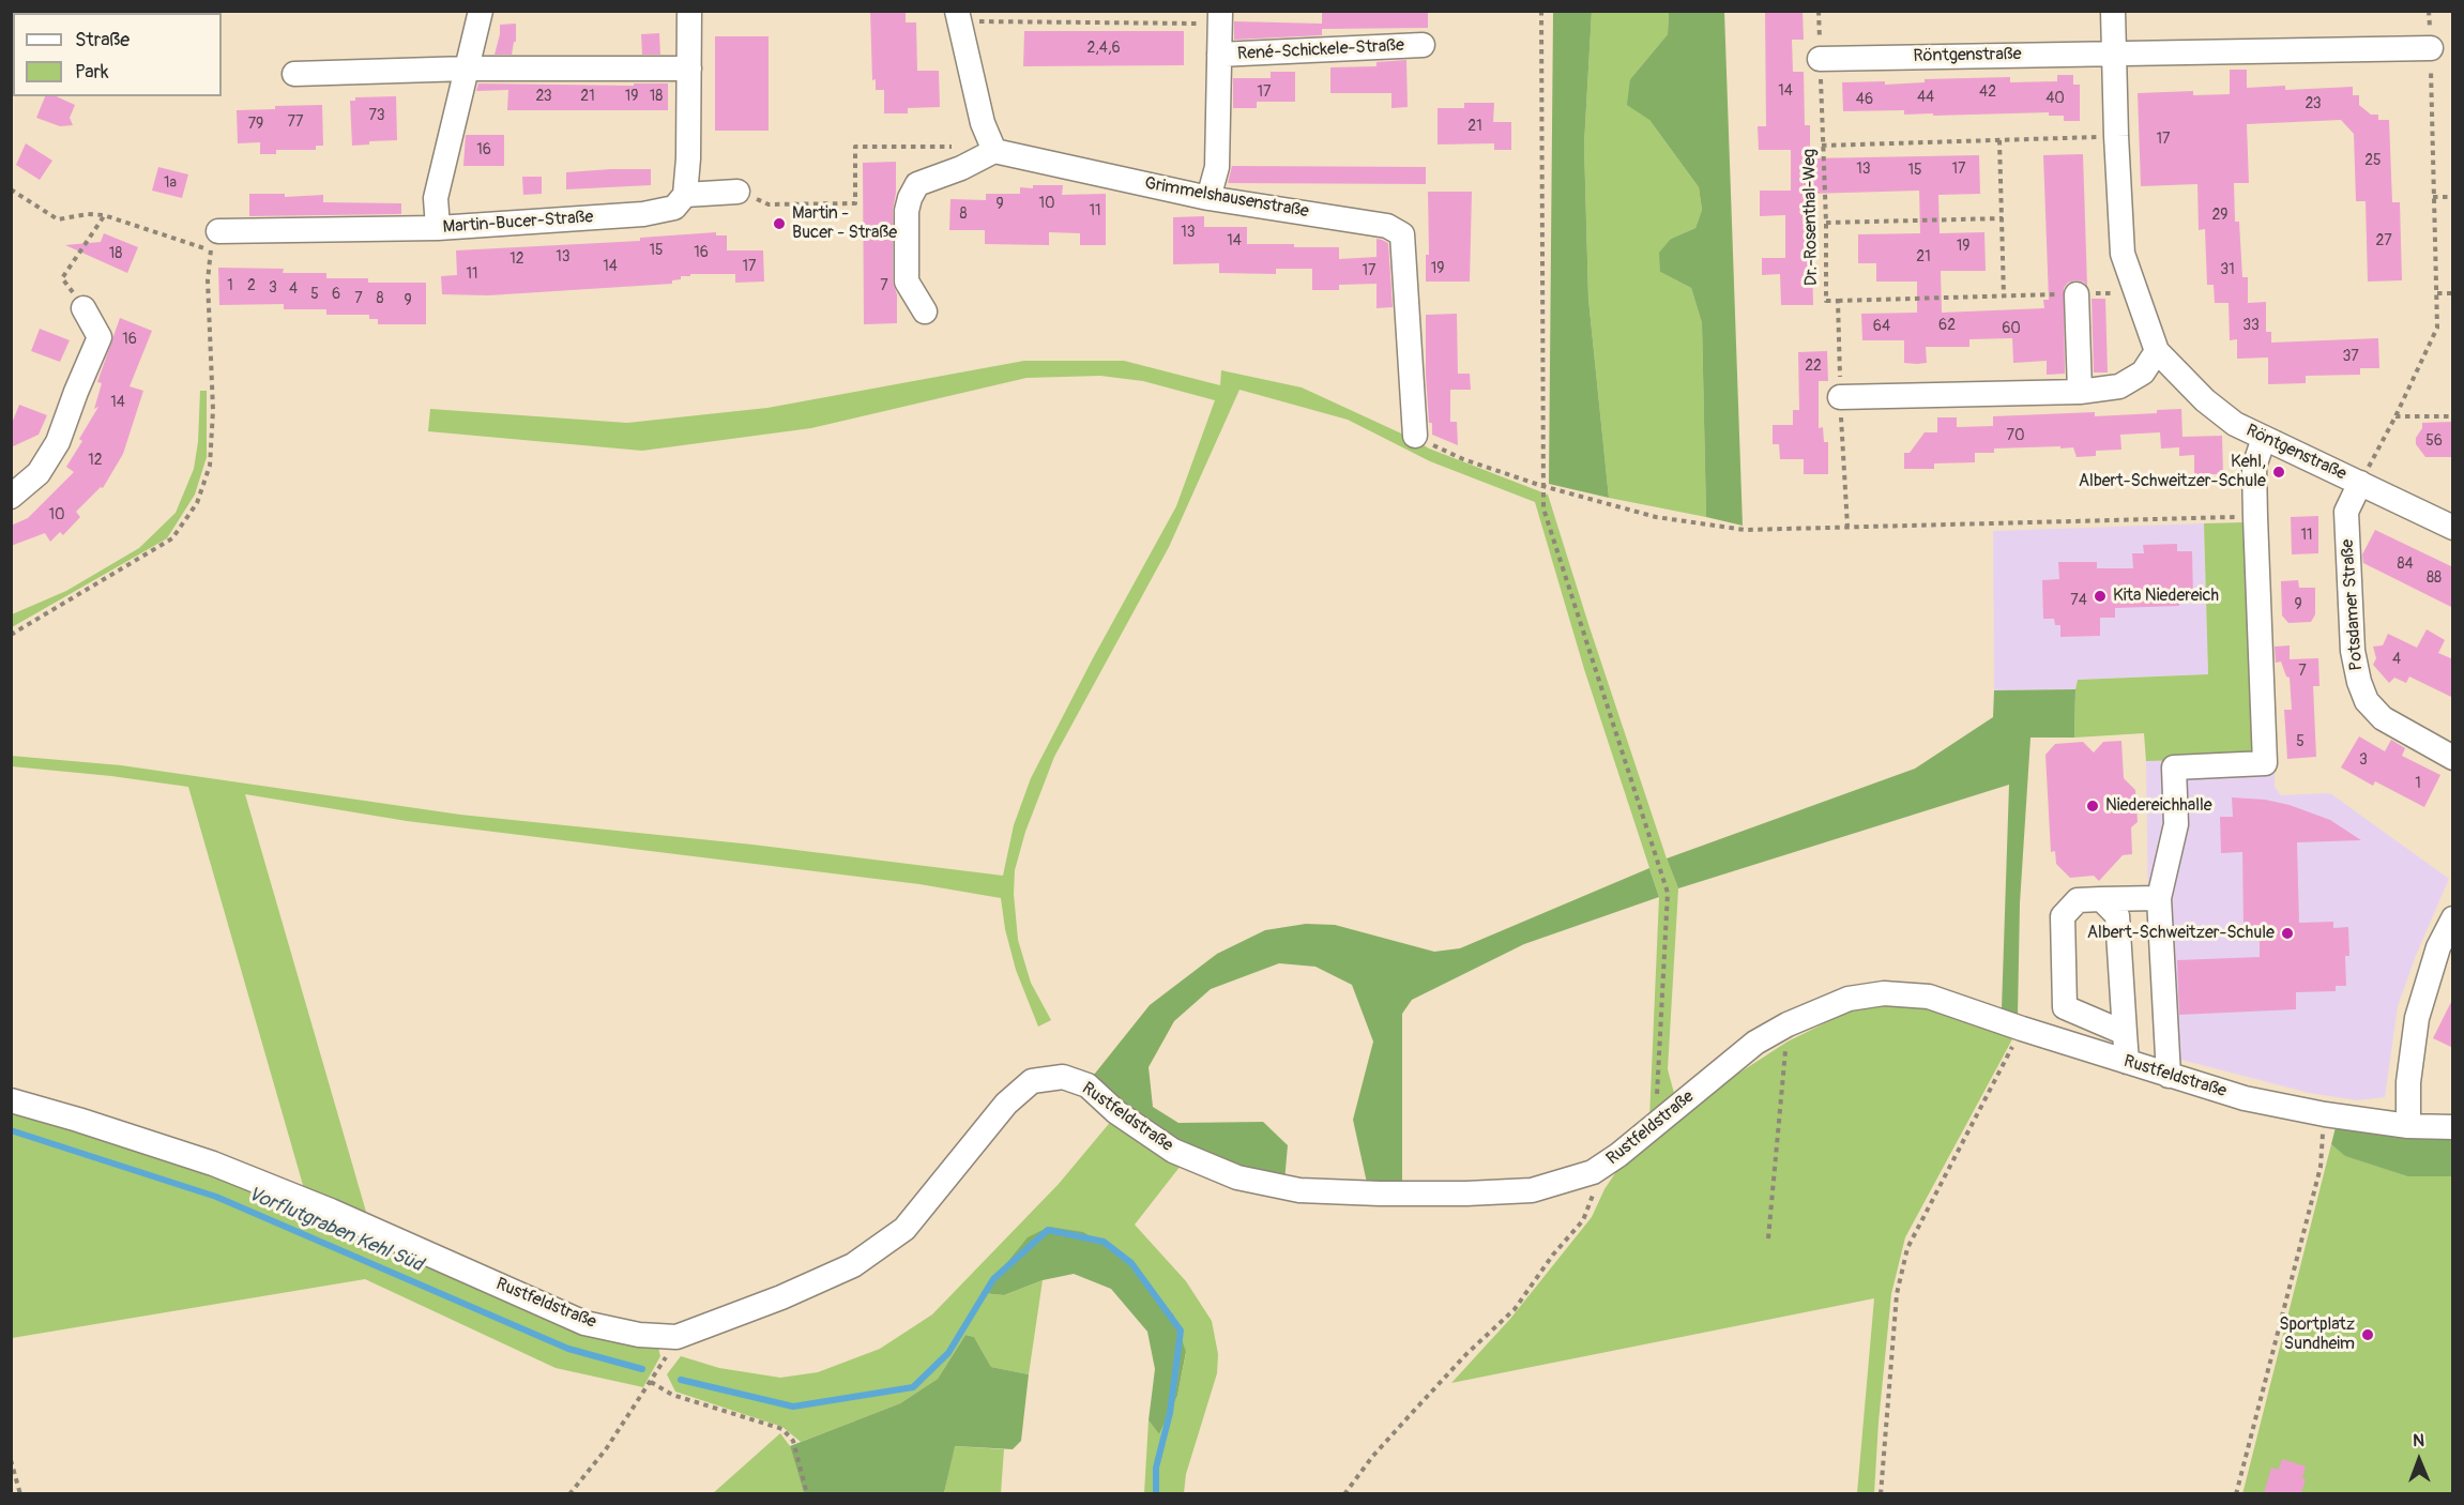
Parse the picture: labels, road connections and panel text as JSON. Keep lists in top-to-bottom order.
{
  "streets": {
    "street": [
      "René-Schickele-Straße",
      "Röntgenstraße",
      "Grimmelshausenstraße",
      "Martin-Bucer-Straße",
      "Potsdamer Straße",
      "Rustfeldstraße"
    ],
    "path": ["Dr.-Rosenthal-Weg"]
  },
  "crossings": [
    ["René-Schickele-Straße", "Grimmelshausenstraße"],
    ["Röntgenstraße", "Dr.-Rosenthal-Weg"],
    ["Röntgenstraße", "Potsdamer Straße"]
  ],
  "water": ["Vorflutgraben Kehl Süd"],
  "places": [
    "Martin - Bucer - Straße",
    "Kehl, Albert-Schweitzer-Schule",
    "Kita Niedereich",
    "Niedereichhalle",
    "Albert-Schweitzer-Schule",
    "Sportplatz Sundheim"
  ],
  "house_numbers": [
    "2,4,6",
    "14",
    "17",
    "42",
    "23",
    "21",
    "19",
    "18",
    "44",
    "40",
    "46",
    "23",
    "73",
    "77",
    "79",
    "21",
    "17",
    "16",
    "25",
    "13",
    "17",
    "15",
    "1a",
    "10",
    "9",
    "11",
    "8",
    "29",
    "13",
    "14",
    "27",
    "19",
    "15",
    "16",
    "18",
    "13",
    "21",
    "12",
    "14",
    "17",
    "19",
    "31",
    "17",
    "11",
    "1",
    "2",
    "7",
    "3",
    "4",
    "5",
    "6",
    "7",
    "8",
    "9",
    "62",
    "33",
    "64",
    "60",
    "16",
    "37",
    "22",
    "14",
    "70",
    "56",
    "12",
    "10",
    "11",
    "84",
    "88",
    "74",
    "9",
    "4",
    "7",
    "5",
    "3",
    "1"
  ],
  "legend": ["Straße", "Park"],
  "north": "top"
}
